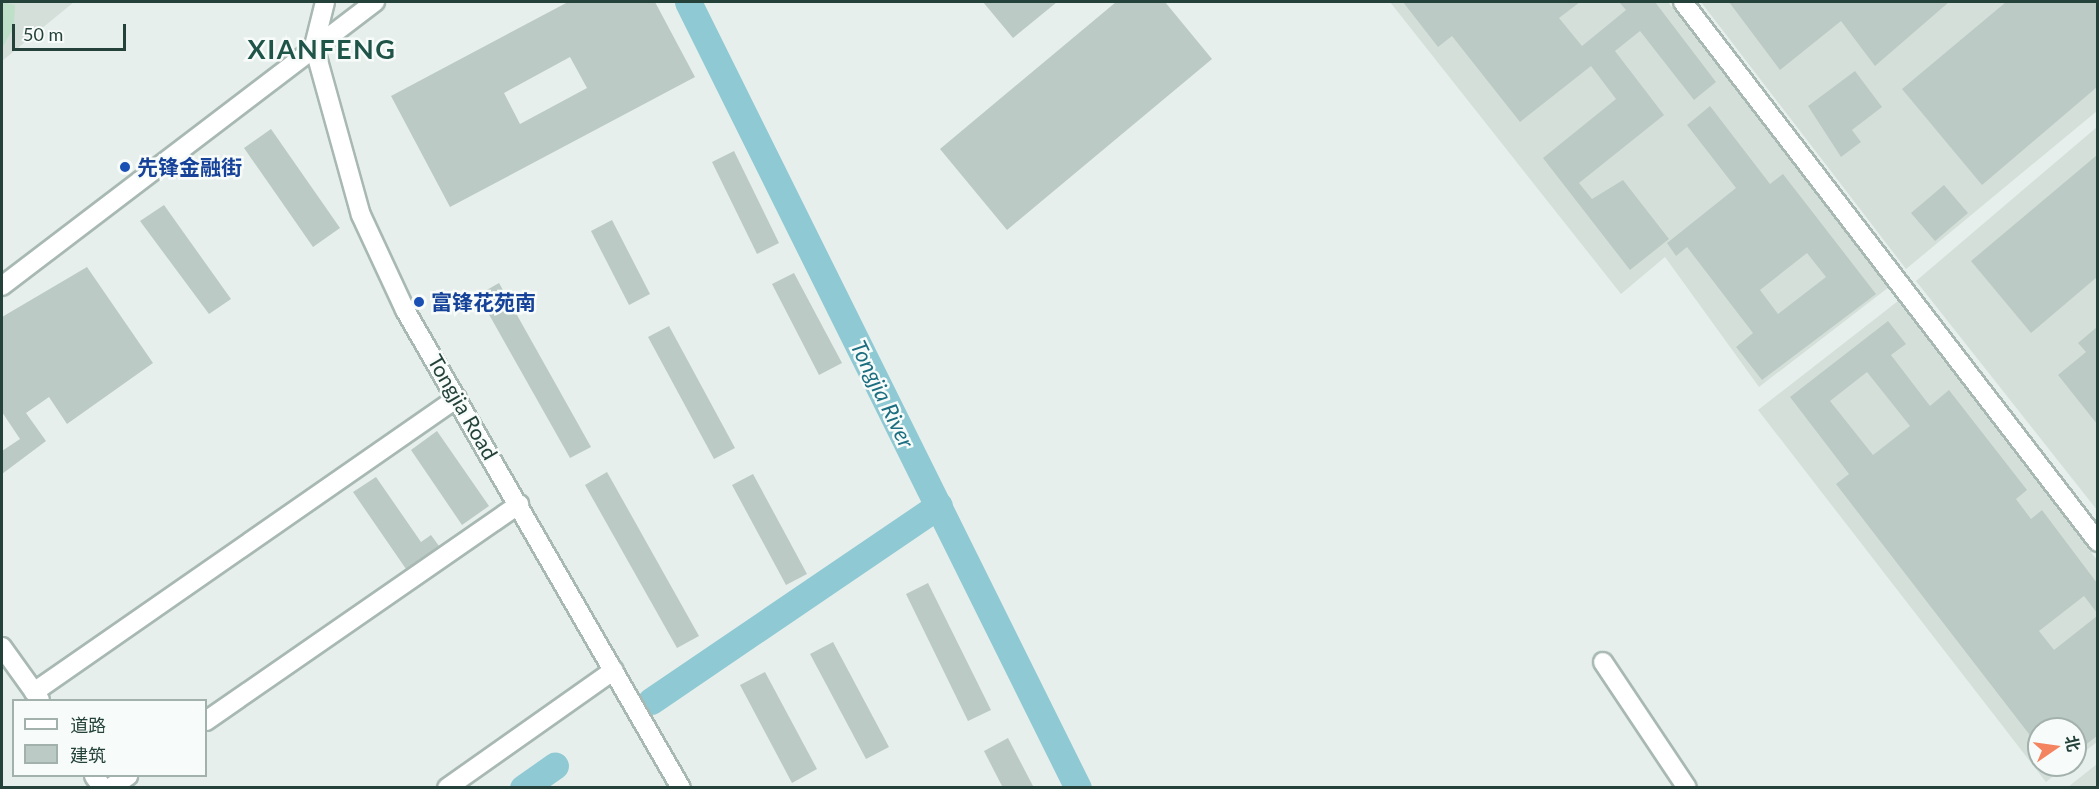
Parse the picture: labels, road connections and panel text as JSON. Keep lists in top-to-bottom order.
{
  "streets": {
    "street": ["Tongjia Road"]
  },
  "districts": ["XIANFENG"],
  "water": ["Tongjia River"],
  "places": ["先锋金融街", "富锋花苑南"],
  "legend": ["道路", "建筑"],
  "scale_bar": "50 m",
  "north": "right"
}
